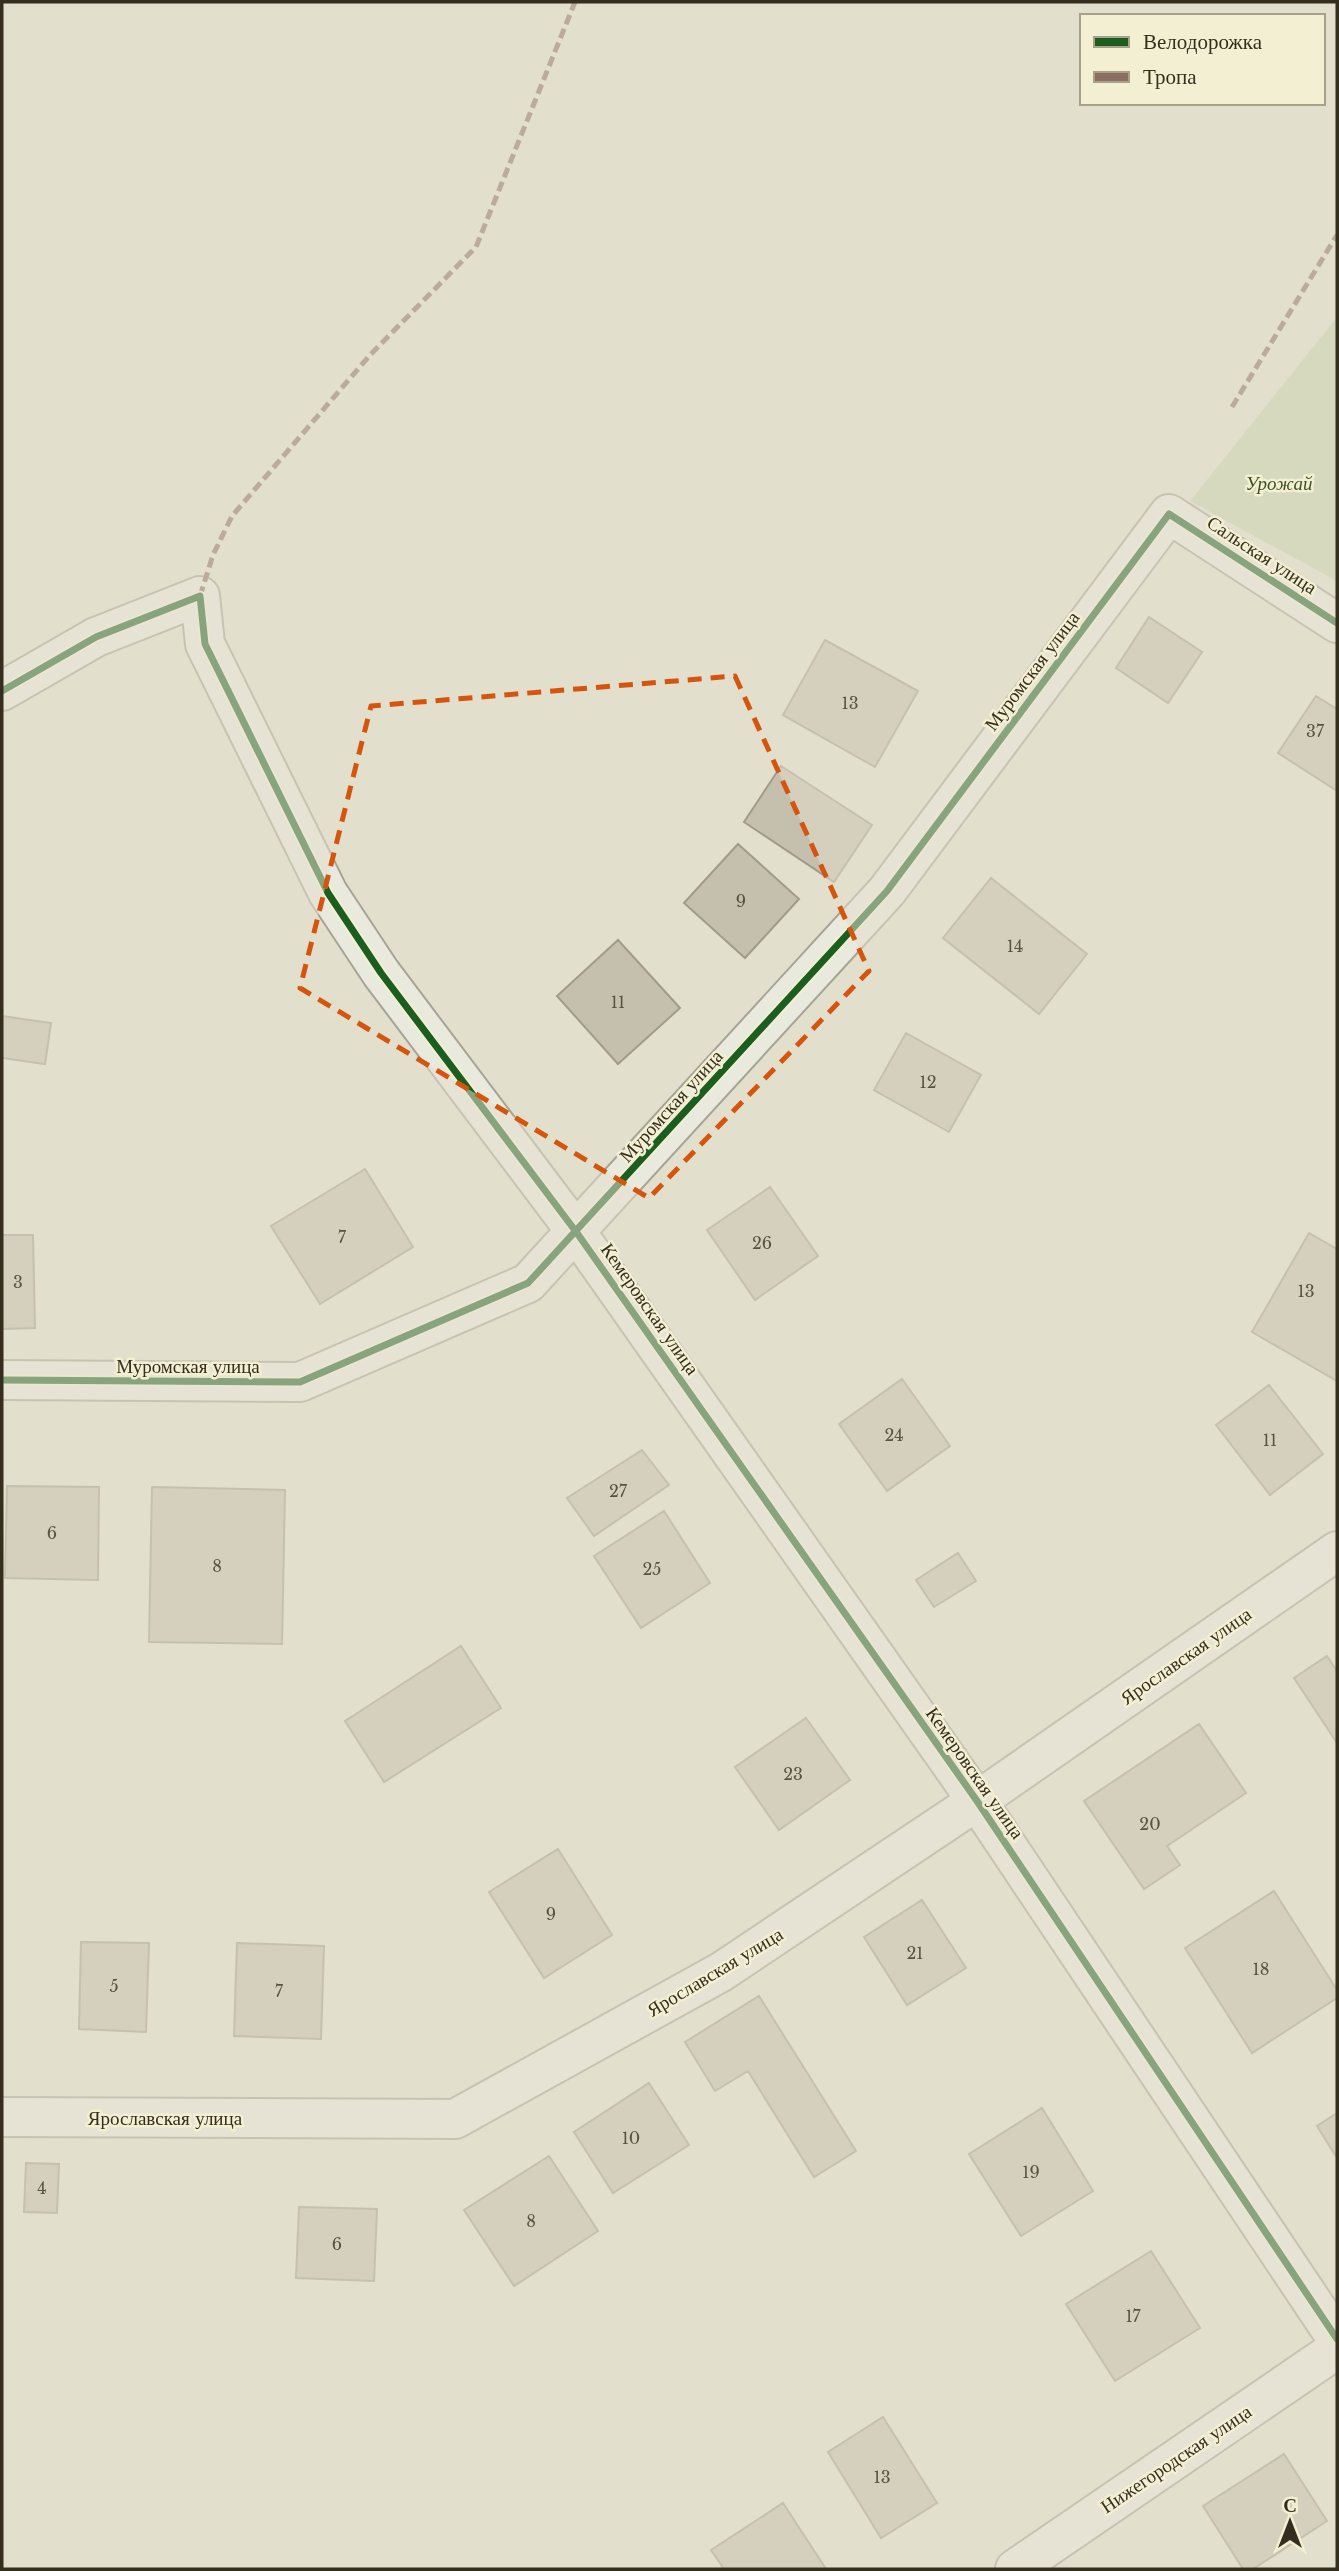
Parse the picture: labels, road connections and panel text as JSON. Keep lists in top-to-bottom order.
{
  "streets": {
    "street": [
      "Сальская улица",
      "Муромская улица",
      "Кемеровская улица",
      "Ярославская улица",
      "Нижегородская улица"
    ]
  },
  "crossings": [
    ["Сальская улица", "Муромская улица"],
    ["Муромская улица", "Кемеровская улица"],
    ["Кемеровская улица", "Ярославская улица"]
  ],
  "parks": ["Урожай"],
  "house_numbers": [
    "13",
    "37",
    "9",
    "14",
    "11",
    "12",
    "7",
    "26",
    "3",
    "13",
    "24",
    "11",
    "27",
    "6",
    "8",
    "25",
    "23",
    "20",
    "9",
    "21",
    "18",
    "5",
    "7",
    "10",
    "19",
    "4",
    "8",
    "6",
    "17",
    "13"
  ],
  "legend": ["Велодорожка", "Тропа"],
  "north": "top"
}
